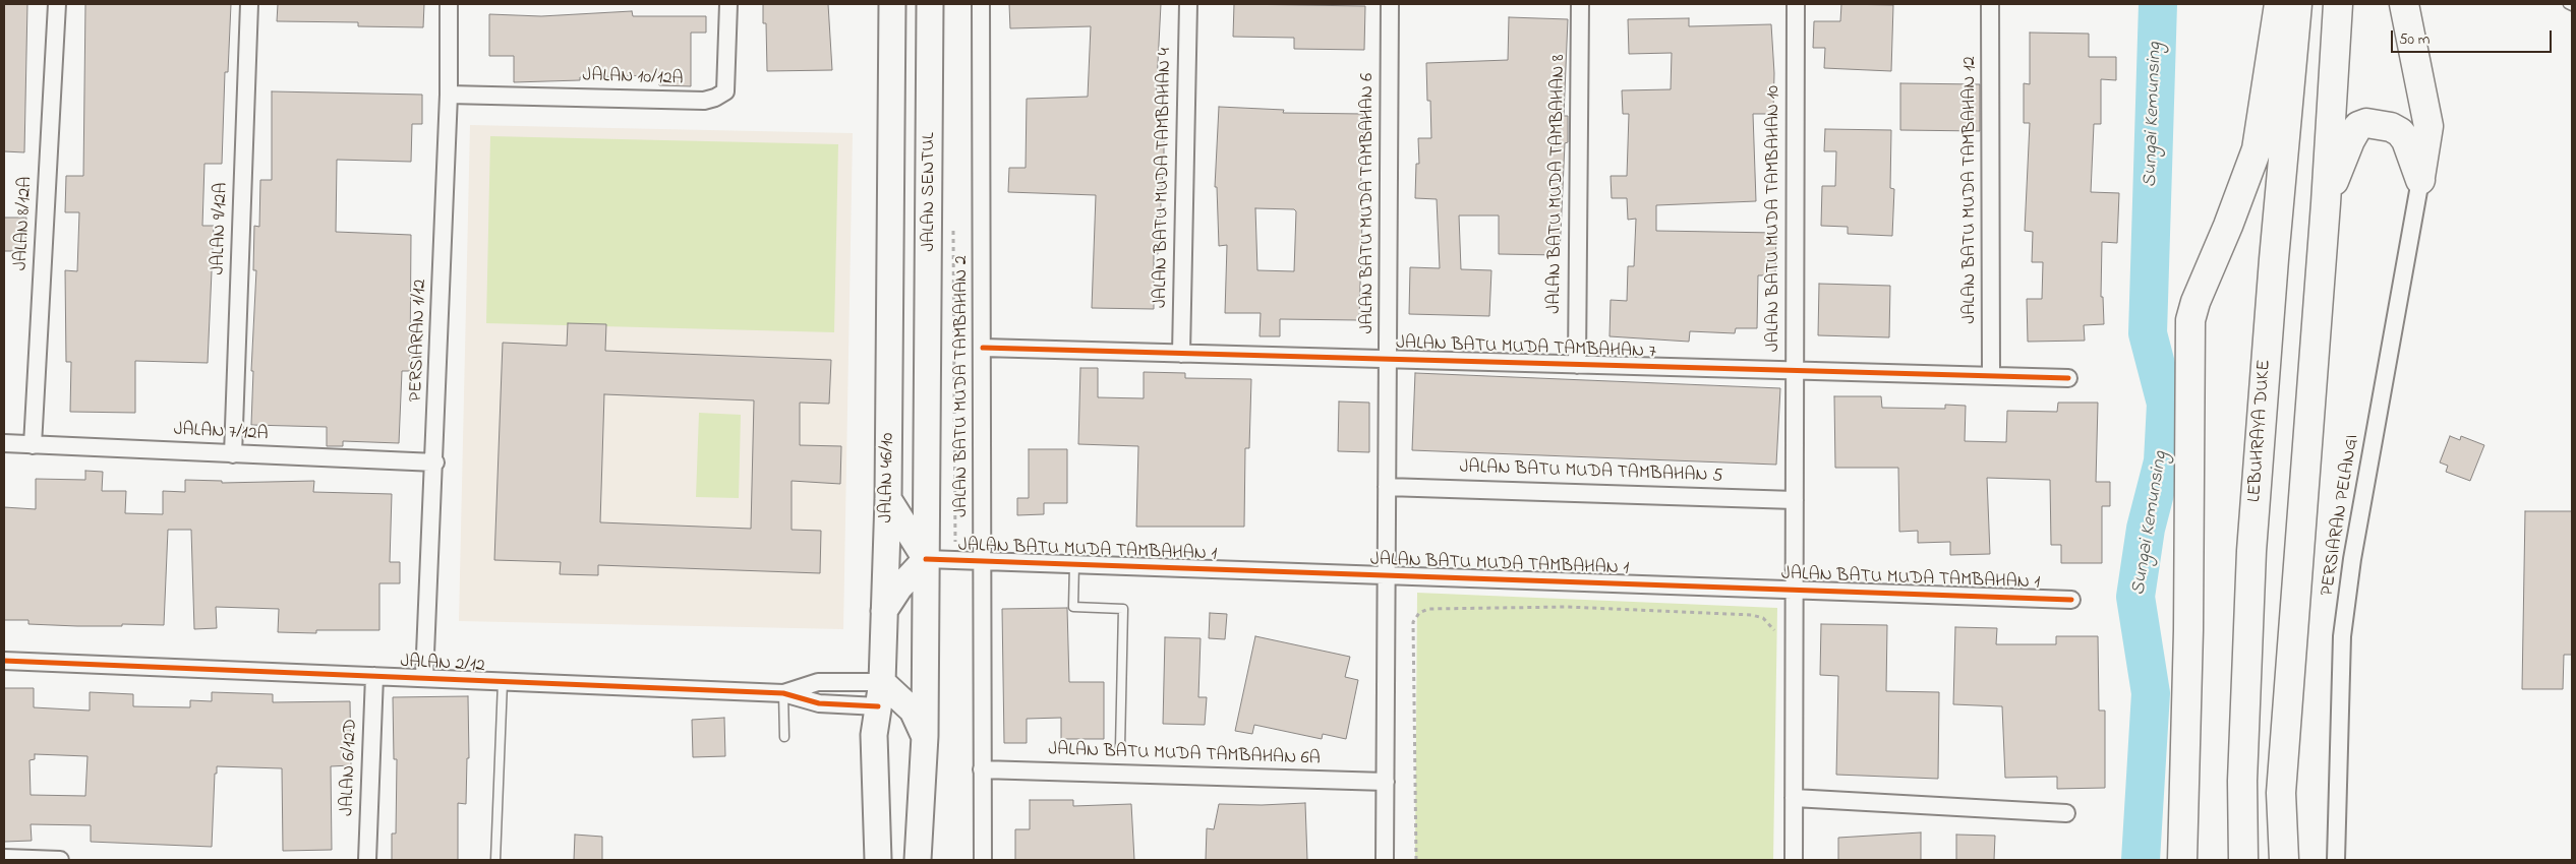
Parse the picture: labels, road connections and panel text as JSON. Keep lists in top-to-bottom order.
{
  "streets": {
    "highway": ["LEBUHRAYA DUKE"],
    "main road": ["JALAN SENTUL", "JALAN 46/10"],
    "street": [
      "JALAN 10/12A",
      "JALAN BATU MUDA TAMBAHAN 4",
      "JALAN BATU MUDA TAMBAHAN 8",
      "JALAN BATU MUDA TAMBAHAN 12",
      "JALAN BATU MUDA TAMBAHAN 6",
      "JALAN BATU MUDA TAMBAHAN 10",
      "JALAN 8/12A",
      "JALAN 9/12A",
      "PERSIARAN 1/12",
      "JALAN BATU MUDA TAMBAHAN 7",
      "JALAN BATU MUDA TAMBAHAN 2",
      "JALAN 7/12A",
      "JALAN BATU MUDA TAMBAHAN 5",
      "PERSIARAN PELANGI",
      "JALAN BATU MUDA TAMBAHAN 1",
      "JALAN 2/12",
      "JALAN BATU MUDA TAMBAHAN 6A",
      "JALAN 6/12D"
    ]
  },
  "crossings": [
    ["JALAN 10/12A", "PERSIARAN 1/12"],
    ["JALAN BATU MUDA TAMBAHAN 4", "JALAN BATU MUDA TAMBAHAN 7"],
    ["JALAN BATU MUDA TAMBAHAN 8", "JALAN BATU MUDA TAMBAHAN 7"],
    ["JALAN BATU MUDA TAMBAHAN 12", "JALAN BATU MUDA TAMBAHAN 7"],
    ["JALAN SENTUL", "JALAN BATU MUDA TAMBAHAN 1"],
    ["JALAN BATU MUDA TAMBAHAN 6", "JALAN BATU MUDA TAMBAHAN 7"],
    ["JALAN BATU MUDA TAMBAHAN 6", "JALAN BATU MUDA TAMBAHAN 5"],
    ["JALAN BATU MUDA TAMBAHAN 6", "JALAN BATU MUDA TAMBAHAN 1"],
    ["JALAN BATU MUDA TAMBAHAN 6", "JALAN BATU MUDA TAMBAHAN 6A"],
    ["JALAN BATU MUDA TAMBAHAN 10", "JALAN BATU MUDA TAMBAHAN 7"],
    ["JALAN BATU MUDA TAMBAHAN 10", "JALAN BATU MUDA TAMBAHAN 5"],
    ["JALAN BATU MUDA TAMBAHAN 10", "JALAN BATU MUDA TAMBAHAN 1"],
    ["JALAN 8/12A", "JALAN 7/12A"],
    ["JALAN 9/12A", "JALAN 7/12A"],
    ["PERSIARAN 1/12", "JALAN 7/12A"],
    ["PERSIARAN 1/12", "JALAN 2/12"],
    ["JALAN BATU MUDA TAMBAHAN 7", "JALAN BATU MUDA TAMBAHAN 2"],
    ["JALAN BATU MUDA TAMBAHAN 2", "JALAN BATU MUDA TAMBAHAN 1"],
    ["JALAN BATU MUDA TAMBAHAN 2", "JALAN BATU MUDA TAMBAHAN 6A"],
    ["JALAN 46/10", "JALAN 2/12"],
    ["JALAN 2/12", "JALAN 6/12D"]
  ],
  "water": ["Sungai Kemunsing"],
  "scale_bar": "50 m"
}
